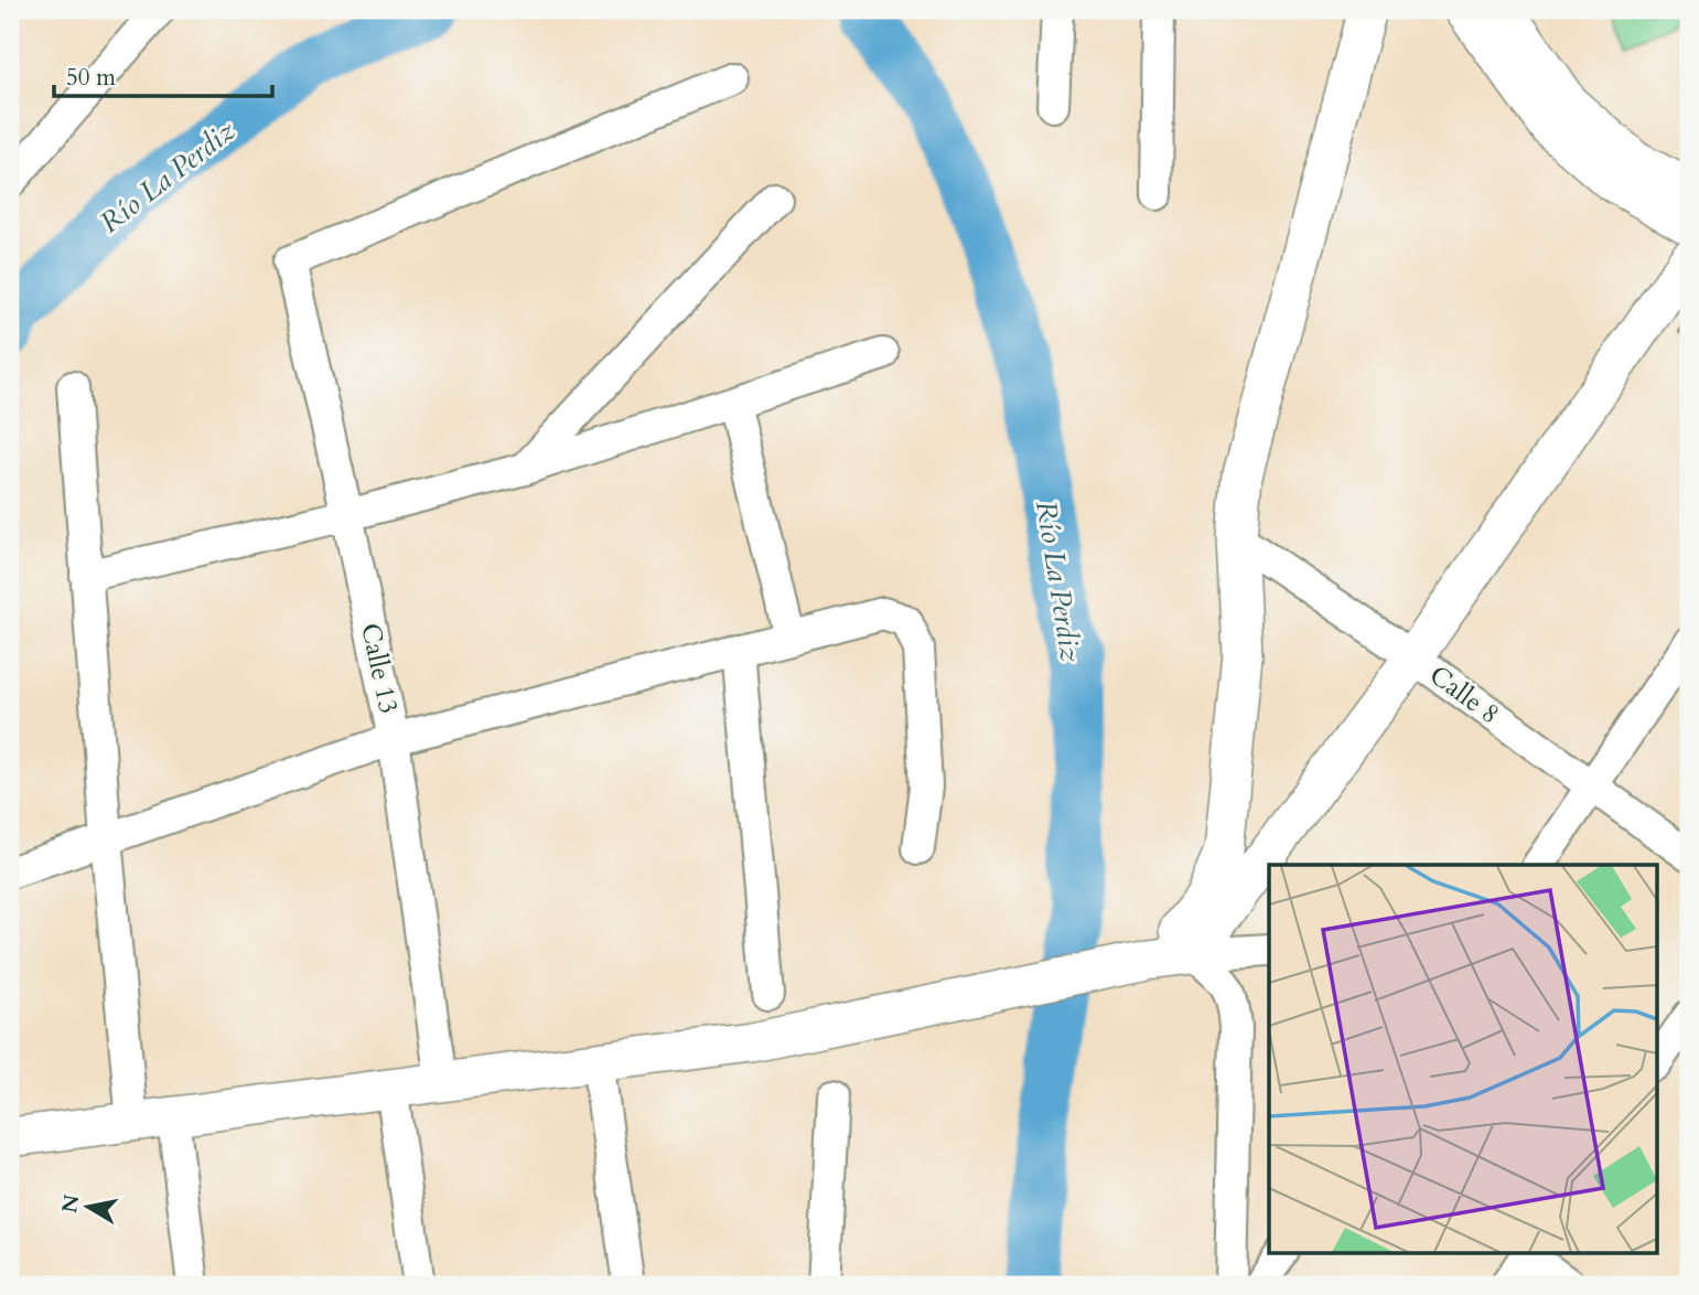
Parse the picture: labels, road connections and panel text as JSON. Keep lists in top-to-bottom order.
{
  "streets": {
    "street": ["Calle 13", "Calle 8"]
  },
  "water": ["Río La Perdiz"],
  "scale_bar": "50 m",
  "north": "left"
}
